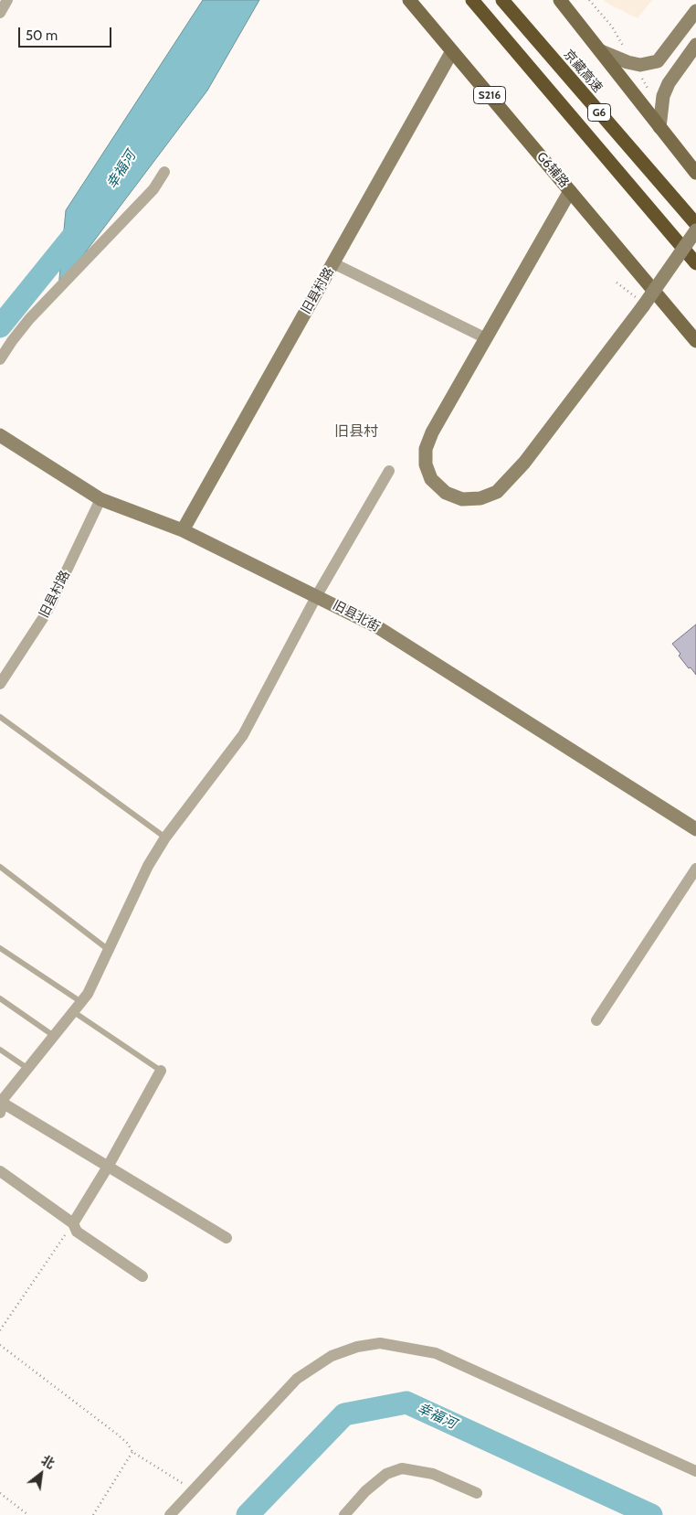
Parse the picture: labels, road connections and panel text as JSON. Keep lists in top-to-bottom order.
{
  "streets": {
    "highway": ["京藏高速", "G6"],
    "main road": ["S216", "G6辅路"],
    "street": ["旧县村路", "旧县北街"]
  },
  "crossings": [
    ["G6辅路", "旧县村路"],
    ["旧县村路", "旧县北街"]
  ],
  "districts": ["旧县村"],
  "water": ["幸福河"],
  "scale_bar": "50 m",
  "north": "top right"
}
